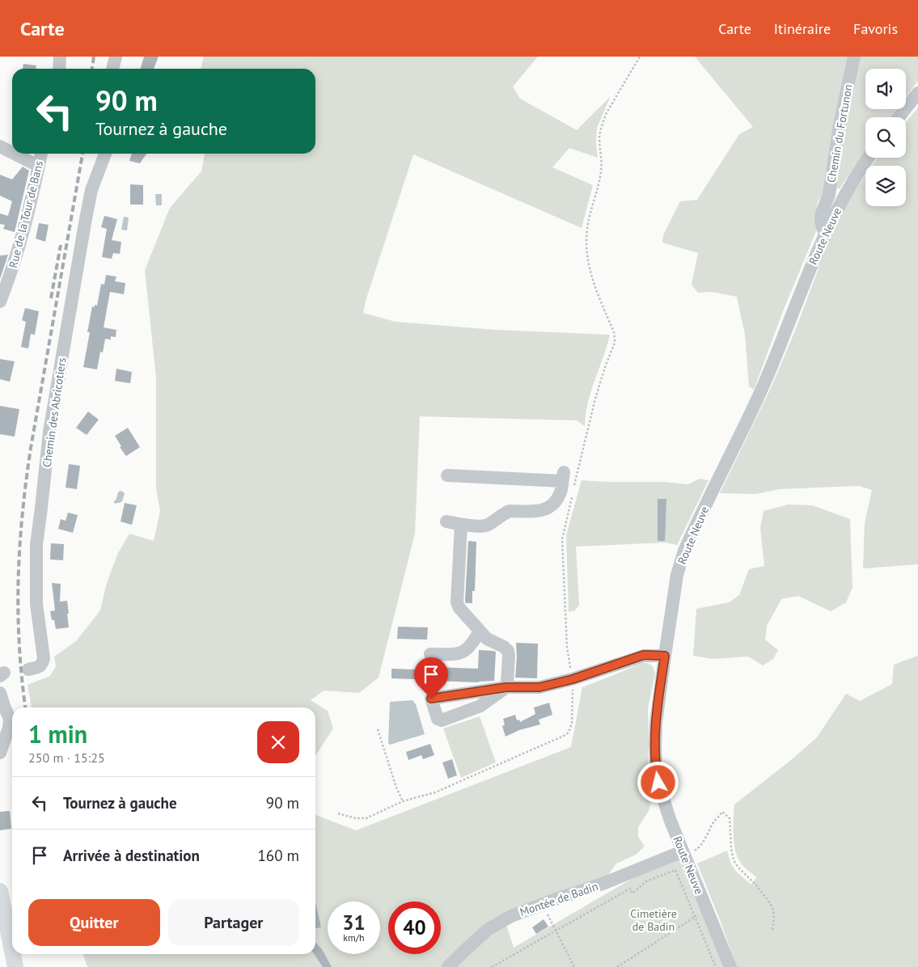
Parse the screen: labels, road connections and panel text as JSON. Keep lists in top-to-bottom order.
{
  "streets": {
    "street": [
      "Chemin du Fortunon",
      "Rue de la Tour de Bans",
      "Route Neuve",
      "Chemin des Abricotiers",
      "Montée de Badin"
    ]
  },
  "crossings": [
    ["Chemin du Fortunon", "Route Neuve"],
    ["Route Neuve", "Montée de Badin"]
  ],
  "parks": ["Cimetière de Badin"],
  "page": {
    "header": "Carte",
    "nav": ["Carte", "Itinéraire", "Favoris"],
    "turn": ["90 m", "Tournez à gauche"],
    "heading": ["1 min", "250 m · 15:25"],
    "list": [
      {
        "name": "Tournez à gauche",
        "value": "90 m"
      },
      {
        "name": "Arrivée à destination",
        "value": "160 m"
      }
    ],
    "buttons": ["Quitter", "Partager"],
    "speed": "31 km/h",
    "limit": "40"
  }
}
